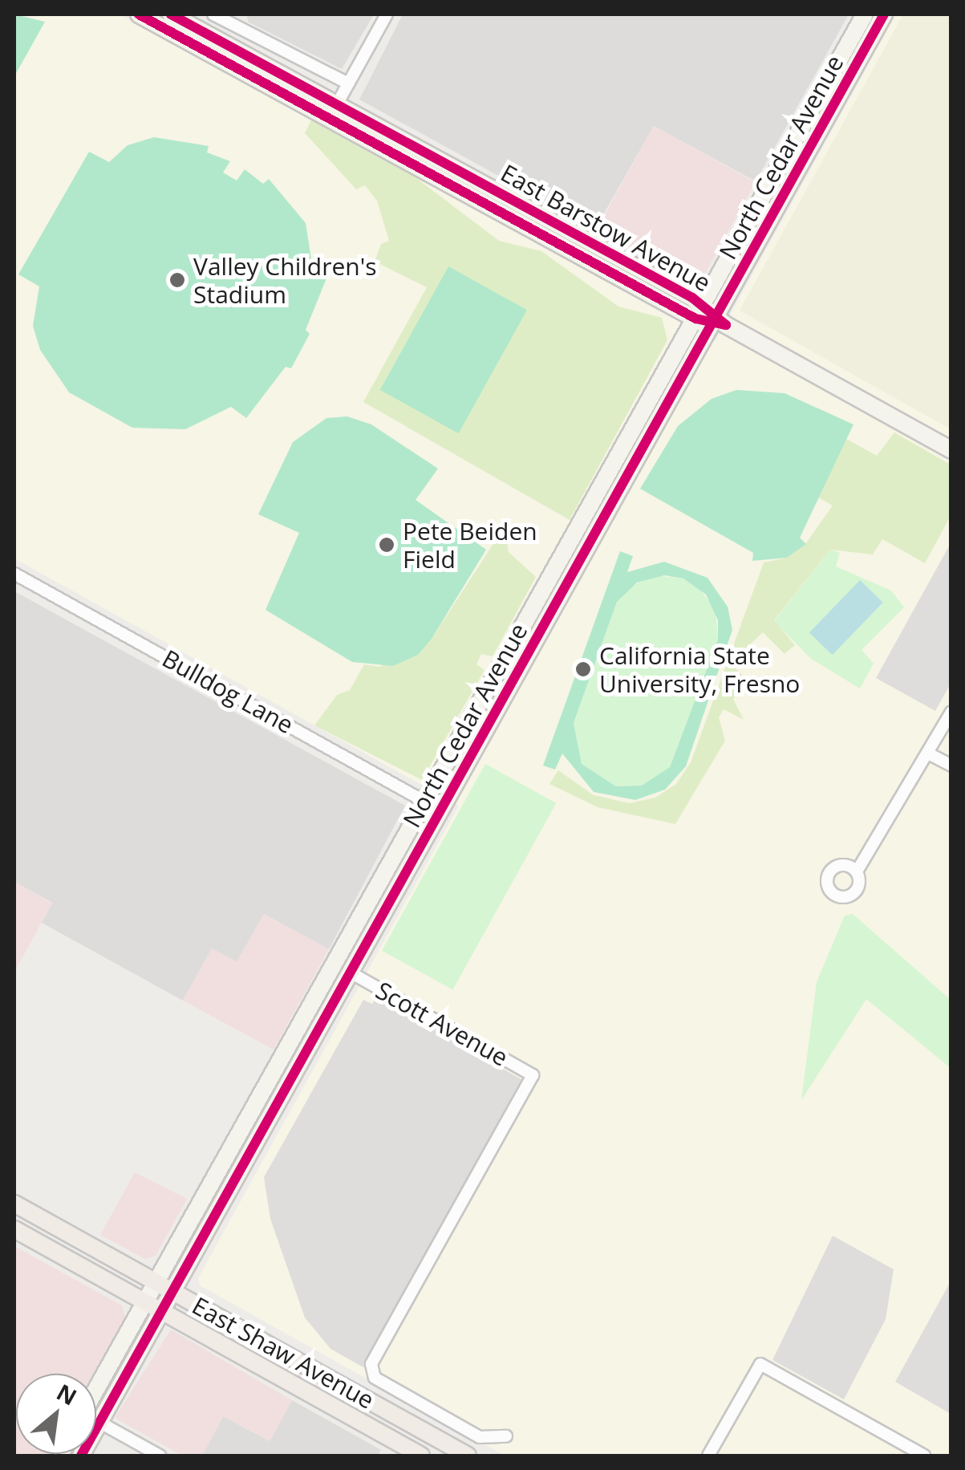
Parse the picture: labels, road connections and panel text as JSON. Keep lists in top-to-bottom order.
{
  "streets": {
    "main road": ["North Cedar Avenue", "East Barstow Avenue", "East Shaw Avenue"],
    "street": ["Bulldog Lane", "Scott Avenue"]
  },
  "crossings": [
    ["North Cedar Avenue", "East Barstow Avenue"],
    ["North Cedar Avenue", "Bulldog Lane"],
    ["North Cedar Avenue", "Scott Avenue"],
    ["North Cedar Avenue", "East Shaw Avenue"]
  ],
  "places": ["Valley Children's Stadium", "Pete Beiden Field", "California State University, Fresno"],
  "north": "top right"
}
